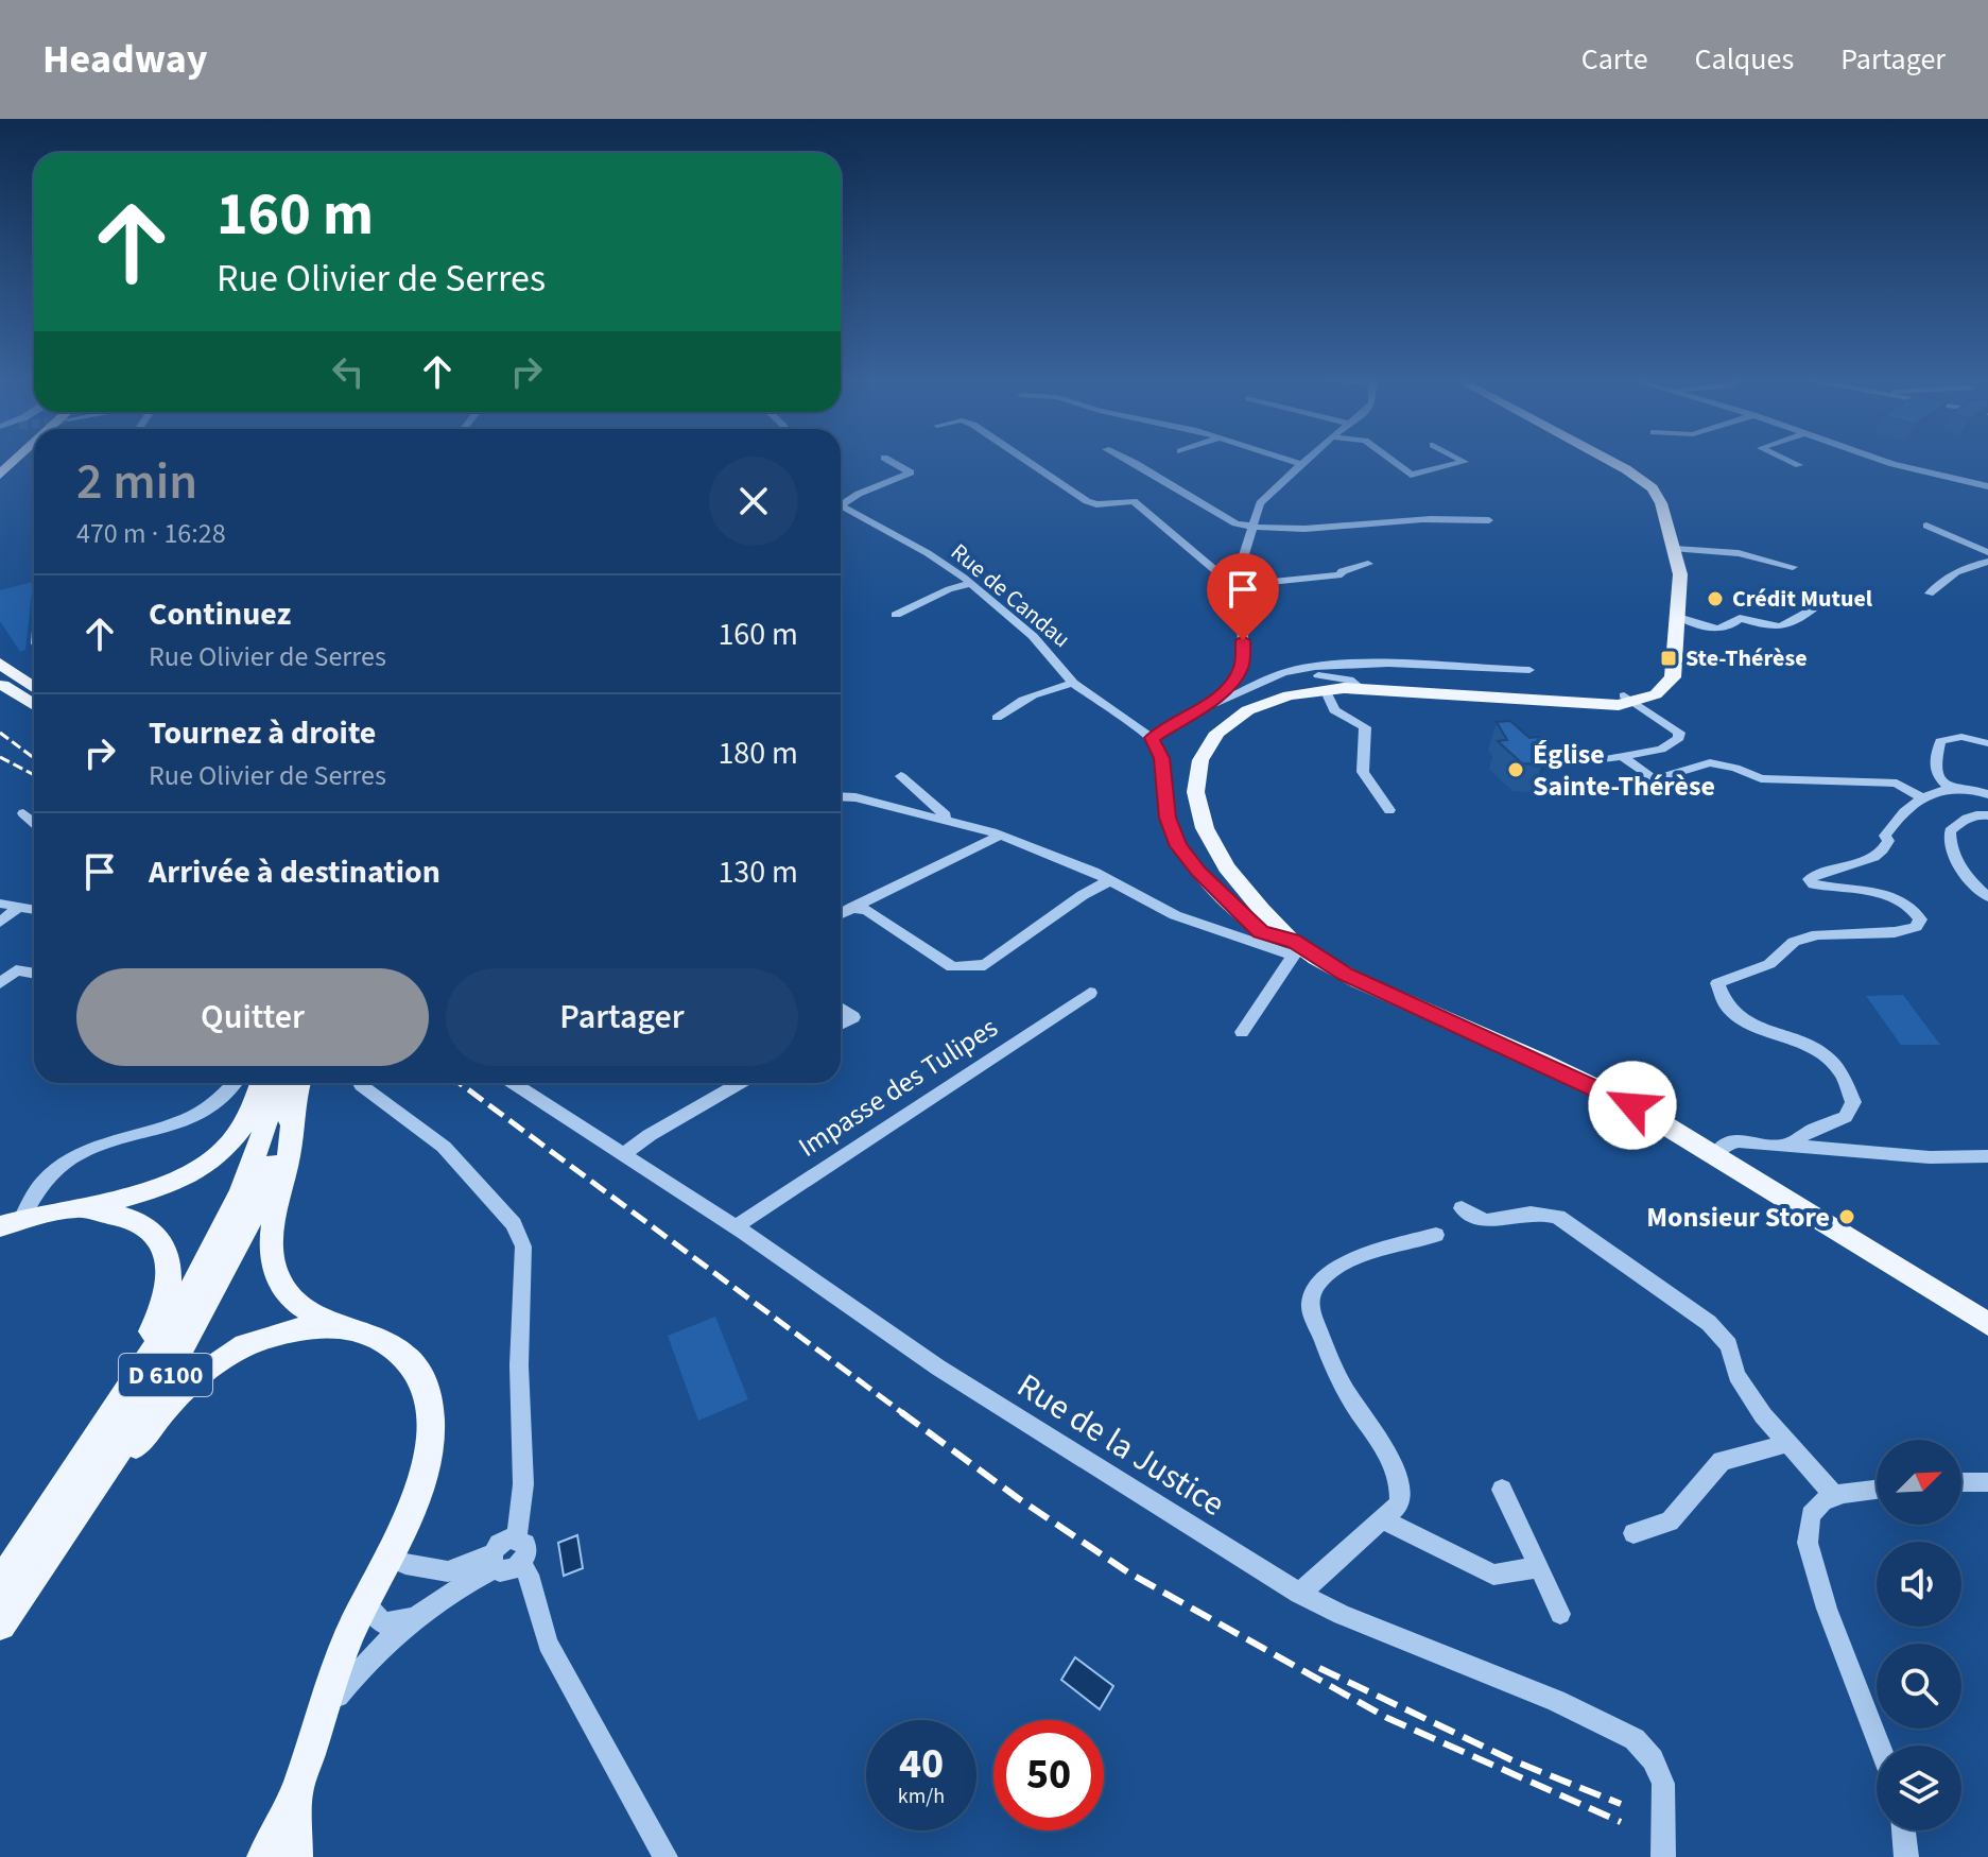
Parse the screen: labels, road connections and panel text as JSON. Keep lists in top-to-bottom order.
{
  "streets": {
    "main road": ["D 6100"],
    "street": ["Rue de Candau", "Impasse des Tulipes", "Rue de la Justice"]
  },
  "crossings": [
    ["Impasse des Tulipes", "Rue de la Justice"]
  ],
  "places": {
    "other": ["Crédit Mutuel", "Église Sainte-Thérèse", "Monsieur Store"],
    "transit": ["Ste-Thérèse"]
  },
  "north": "top right",
  "page": {
    "header": "Headway",
    "nav": ["Carte", "Calques", "Partager"],
    "turn": ["160 m", "Rue Olivier de Serres"],
    "heading": ["2 min", "470 m · 16:28"],
    "list": [
      {
        "name": "Continuez",
        "note": "Rue Olivier de Serres",
        "value": "160 m"
      },
      {
        "name": "Tournez à droite",
        "note": "Rue Olivier de Serres",
        "value": "180 m"
      },
      {
        "name": "Arrivée à destination",
        "value": "130 m"
      }
    ],
    "buttons": ["Quitter", "Partager"],
    "speed": "40 km/h",
    "limit": "50"
  }
}
